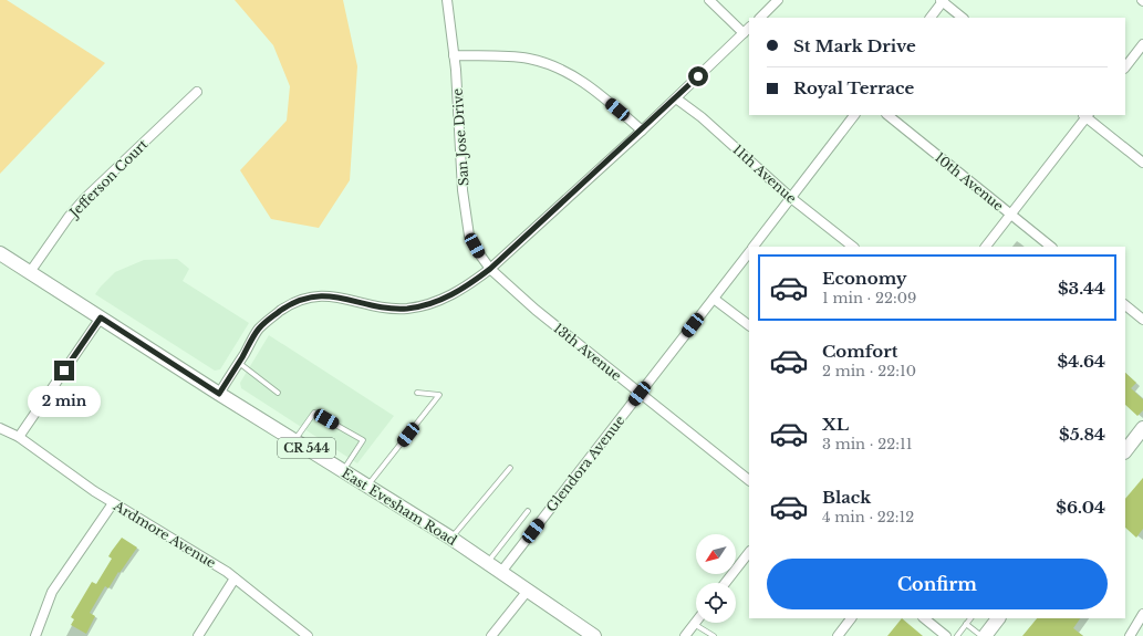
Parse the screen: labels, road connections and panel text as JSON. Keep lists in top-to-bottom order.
{
  "streets": {
    "main road": ["CR 544", "East Evesham Road"],
    "street": [
      "San Jose Drive",
      "11th Avenue",
      "Jefferson Court",
      "10th Avenue",
      "13th Avenue",
      "Glendora Avenue",
      "Ardmore Avenue"
    ]
  },
  "crossings": [
    ["San Jose Drive", "13th Avenue"],
    ["Jefferson Court", "East Evesham Road"],
    ["13th Avenue", "Glendora Avenue"],
    ["Glendora Avenue", "East Evesham Road"]
  ],
  "north": "bottom left",
  "page": {
    "banner": ["St Mark Drive", "Royal Terrace"],
    "list": [
      {
        "name": "Economy",
        "note": "1 min · 22:09",
        "value": "$3.44"
      },
      {
        "name": "Comfort",
        "note": "2 min · 22:10",
        "value": "$4.64"
      },
      {
        "name": "XL",
        "note": "3 min · 22:11",
        "value": "$5.84"
      },
      {
        "name": "Black",
        "note": "4 min · 22:12",
        "value": "$6.04"
      }
    ],
    "bubble": "2 min",
    "buttons": "Confirm"
  }
}
